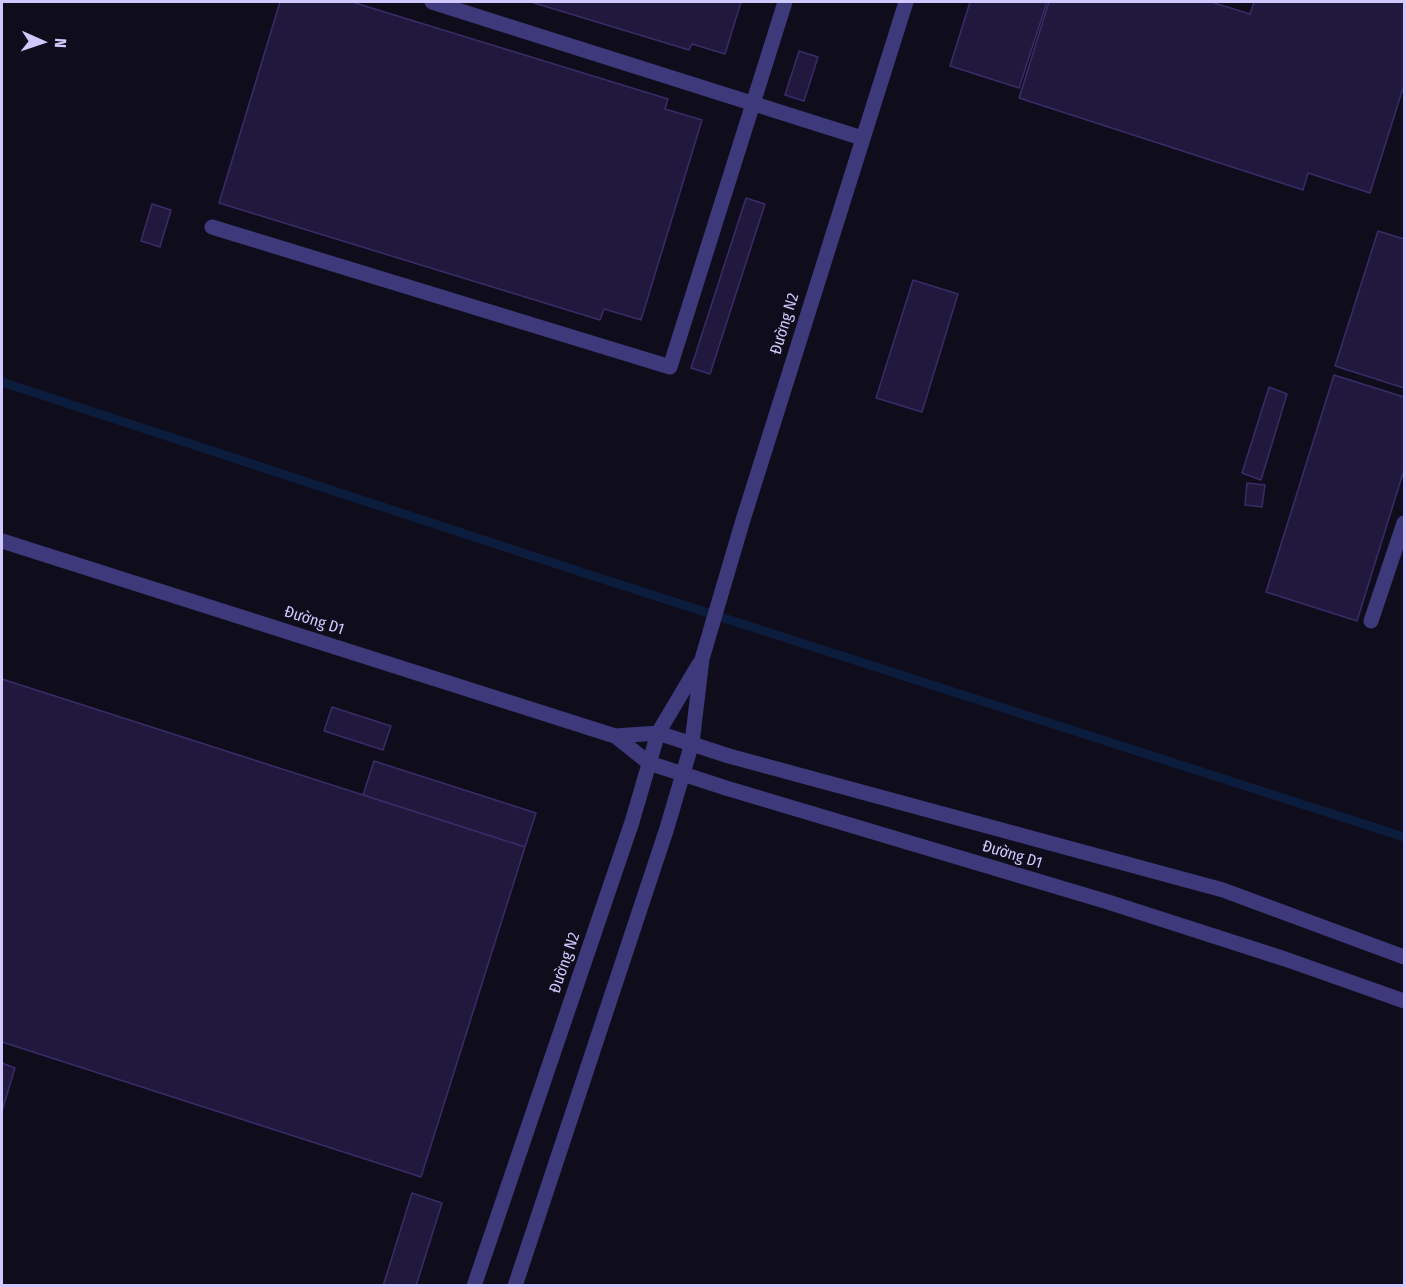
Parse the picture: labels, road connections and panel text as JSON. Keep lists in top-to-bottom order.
{
  "streets": {
    "street": ["Đường N2", "Đường D1"]
  },
  "crossings": [
    ["Đường N2", "Đường D1"]
  ],
  "north": "right"
}
